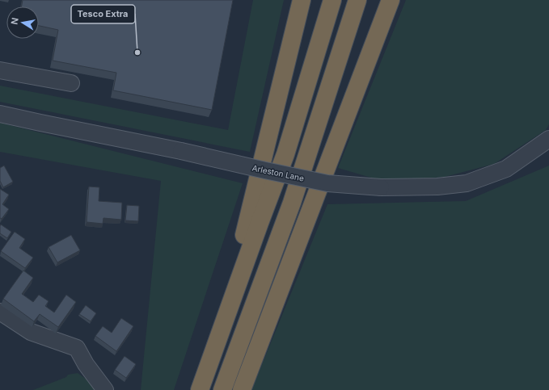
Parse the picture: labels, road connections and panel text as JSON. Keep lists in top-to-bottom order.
{
  "streets": {
    "street": ["Arleston Lane"]
  },
  "places": ["Tesco Extra"],
  "north": "left"
}
